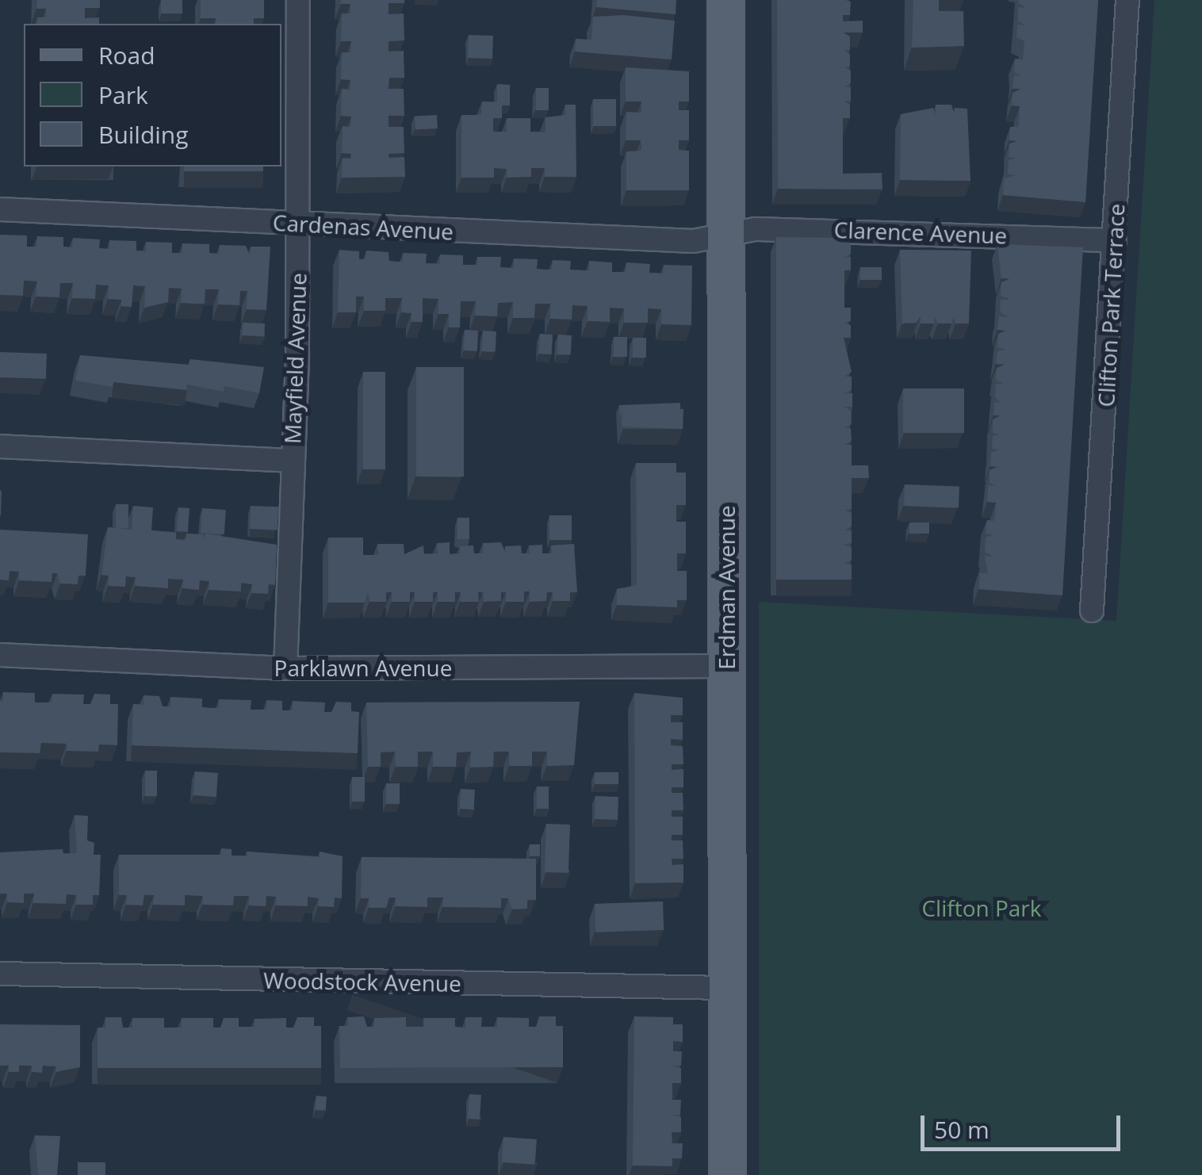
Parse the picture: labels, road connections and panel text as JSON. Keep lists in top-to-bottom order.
{
  "streets": {
    "main road": ["Erdman Avenue"],
    "street": [
      "Cardenas Avenue",
      "Clarence Avenue",
      "Clifton Park Terrace",
      "Mayfield Avenue",
      "Parklawn Avenue",
      "Woodstock Avenue"
    ]
  },
  "crossings": [
    ["Cardenas Avenue", "Clarence Avenue"],
    ["Cardenas Avenue", "Mayfield Avenue"],
    ["Cardenas Avenue", "Erdman Avenue"],
    ["Clarence Avenue", "Clifton Park Terrace"],
    ["Clarence Avenue", "Erdman Avenue"],
    ["Mayfield Avenue", "Parklawn Avenue"],
    ["Erdman Avenue", "Parklawn Avenue"],
    ["Erdman Avenue", "Woodstock Avenue"]
  ],
  "parks": ["Clifton Park"],
  "legend": ["Road", "Park", "Building"],
  "scale_bar": "50 m"
}
